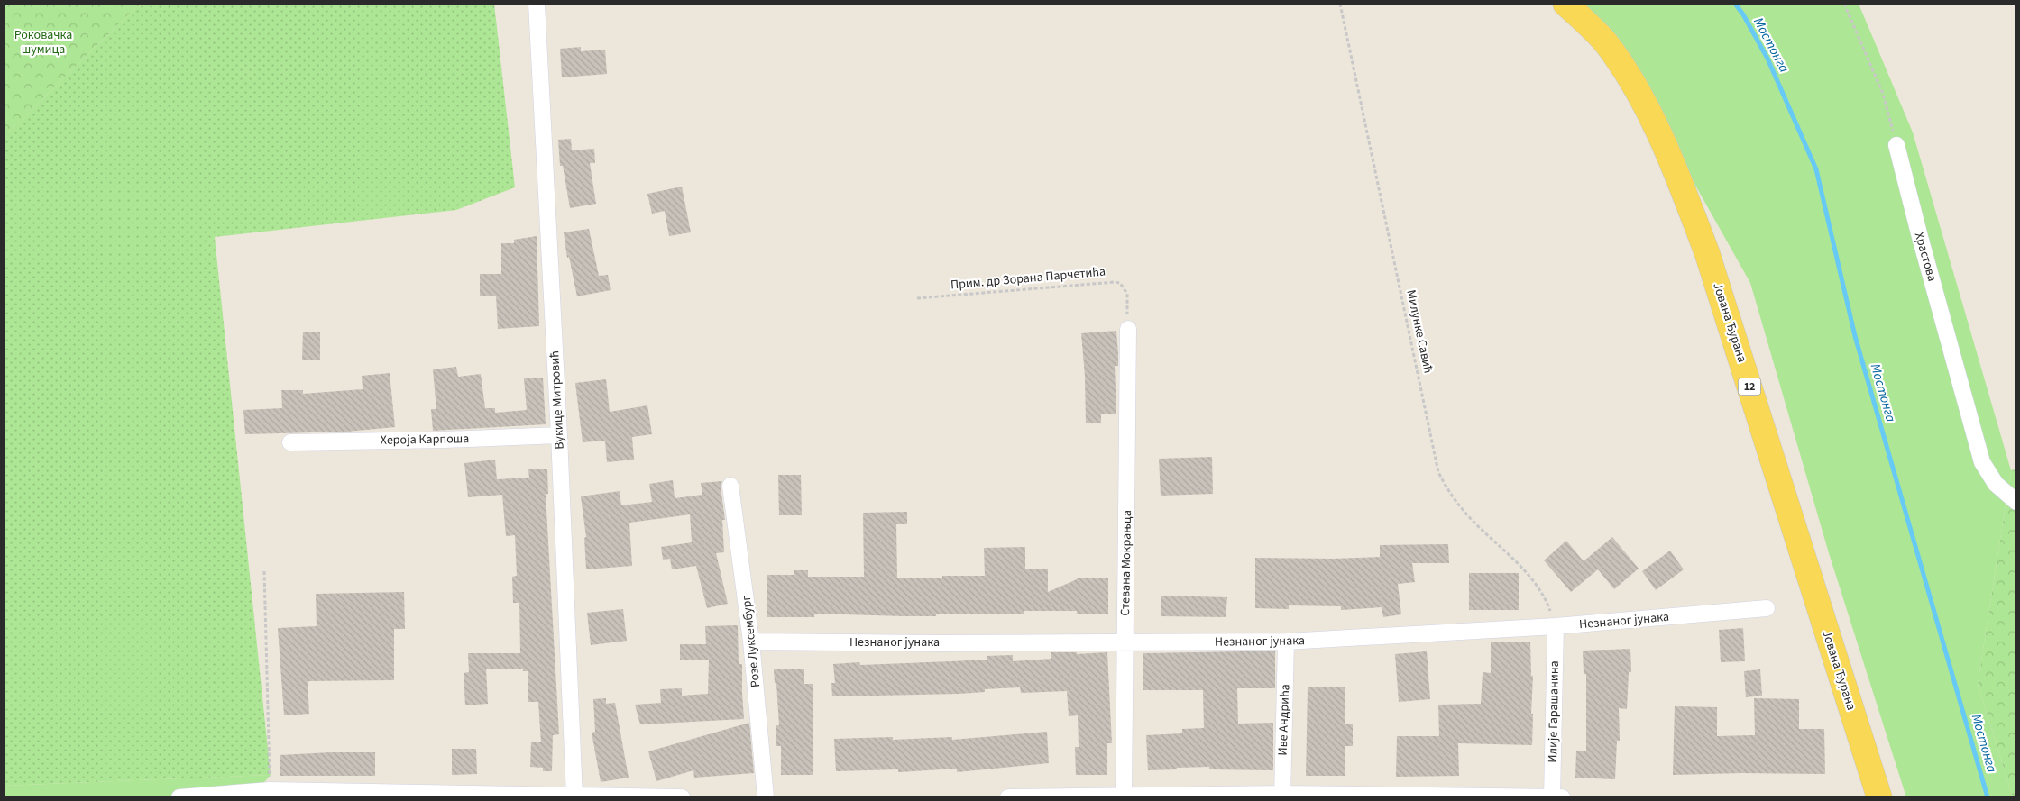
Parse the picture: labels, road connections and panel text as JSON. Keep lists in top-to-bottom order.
{
  "streets": {
    "main road": ["Јована Ђурана", "12"],
    "street": [
      "Храстова",
      "Вукице Митровић",
      "Хероја Карпоша",
      "Стевана Мокрањца",
      "Незнаног јунака",
      "Розе Луксембург",
      "Илије Гарашанина",
      "Иве Андрића"
    ],
    "path": ["Прим. др Зорана Парчетића", "Милунке Савић"]
  },
  "crossings": [
    ["Прим. др Зорана Парчетића", "Стевана Мокрањца"],
    ["Милунке Савић", "Незнаног јунака"],
    ["Милунке Савић", "Илије Гарашанина"],
    ["Вукице Митровић", "Хероја Карпоша"],
    ["Стевана Мокрањца", "Незнаног јунака"],
    ["Незнаног јунака", "Розе Луксембург"],
    ["Незнаног јунака", "Илије Гарашанина"],
    ["Незнаног јунака", "Иве Андрића"]
  ],
  "water": ["Мостонга"],
  "parks": ["Роковачка шумица"]
}
